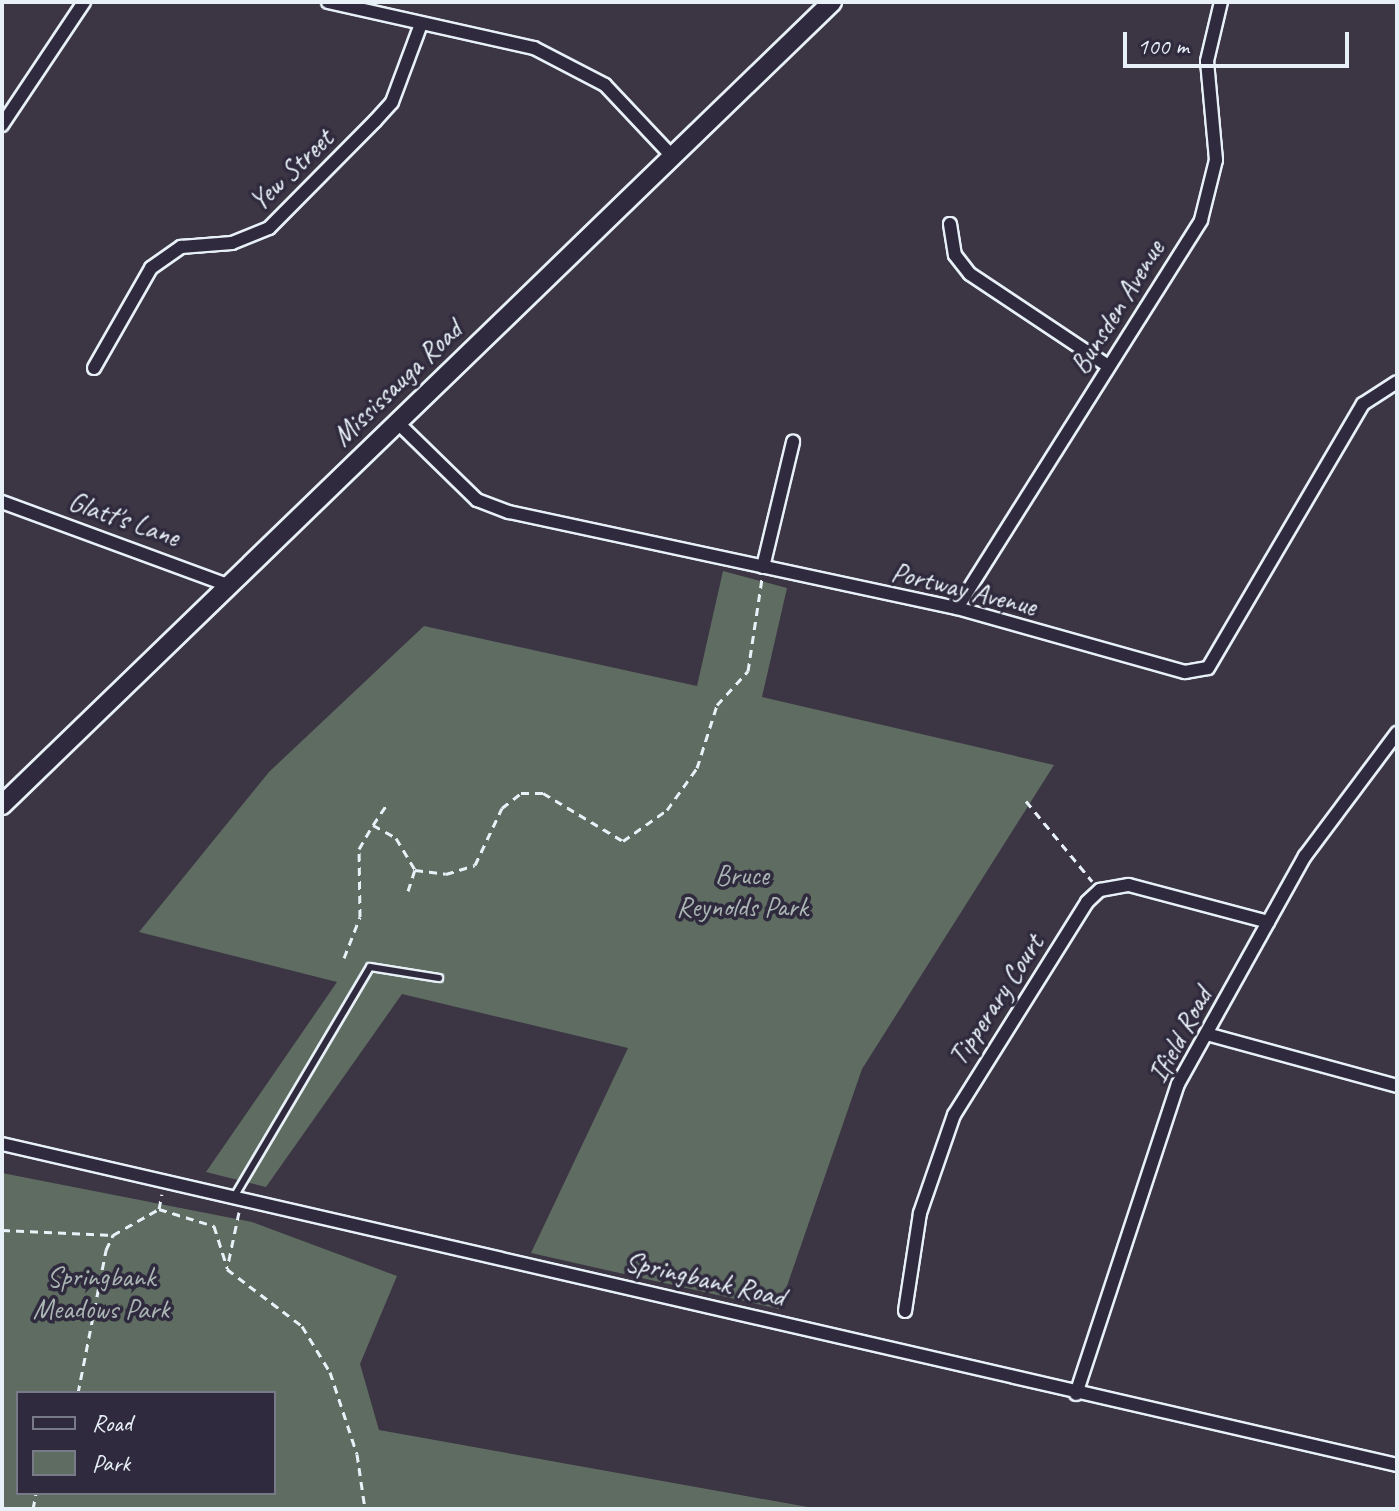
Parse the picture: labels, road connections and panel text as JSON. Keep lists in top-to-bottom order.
{
  "streets": {
    "main road": ["Mississauga Road"],
    "street": [
      "Yew Street",
      "Bunsden Avenue",
      "Glatt's Lane",
      "Portway Avenue",
      "Tipperary Court",
      "Ifield Road",
      "Springbank Road"
    ]
  },
  "crossings": [
    ["Bunsden Avenue", "Portway Avenue"],
    ["Mississauga Road", "Glatt's Lane"],
    ["Mississauga Road", "Portway Avenue"],
    ["Ifield Road", "Springbank Road"]
  ],
  "parks": ["Bruce Reynolds Park", "Springbank Meadows Park"],
  "legend": ["Road", "Park"],
  "scale_bar": "100 m"
}
